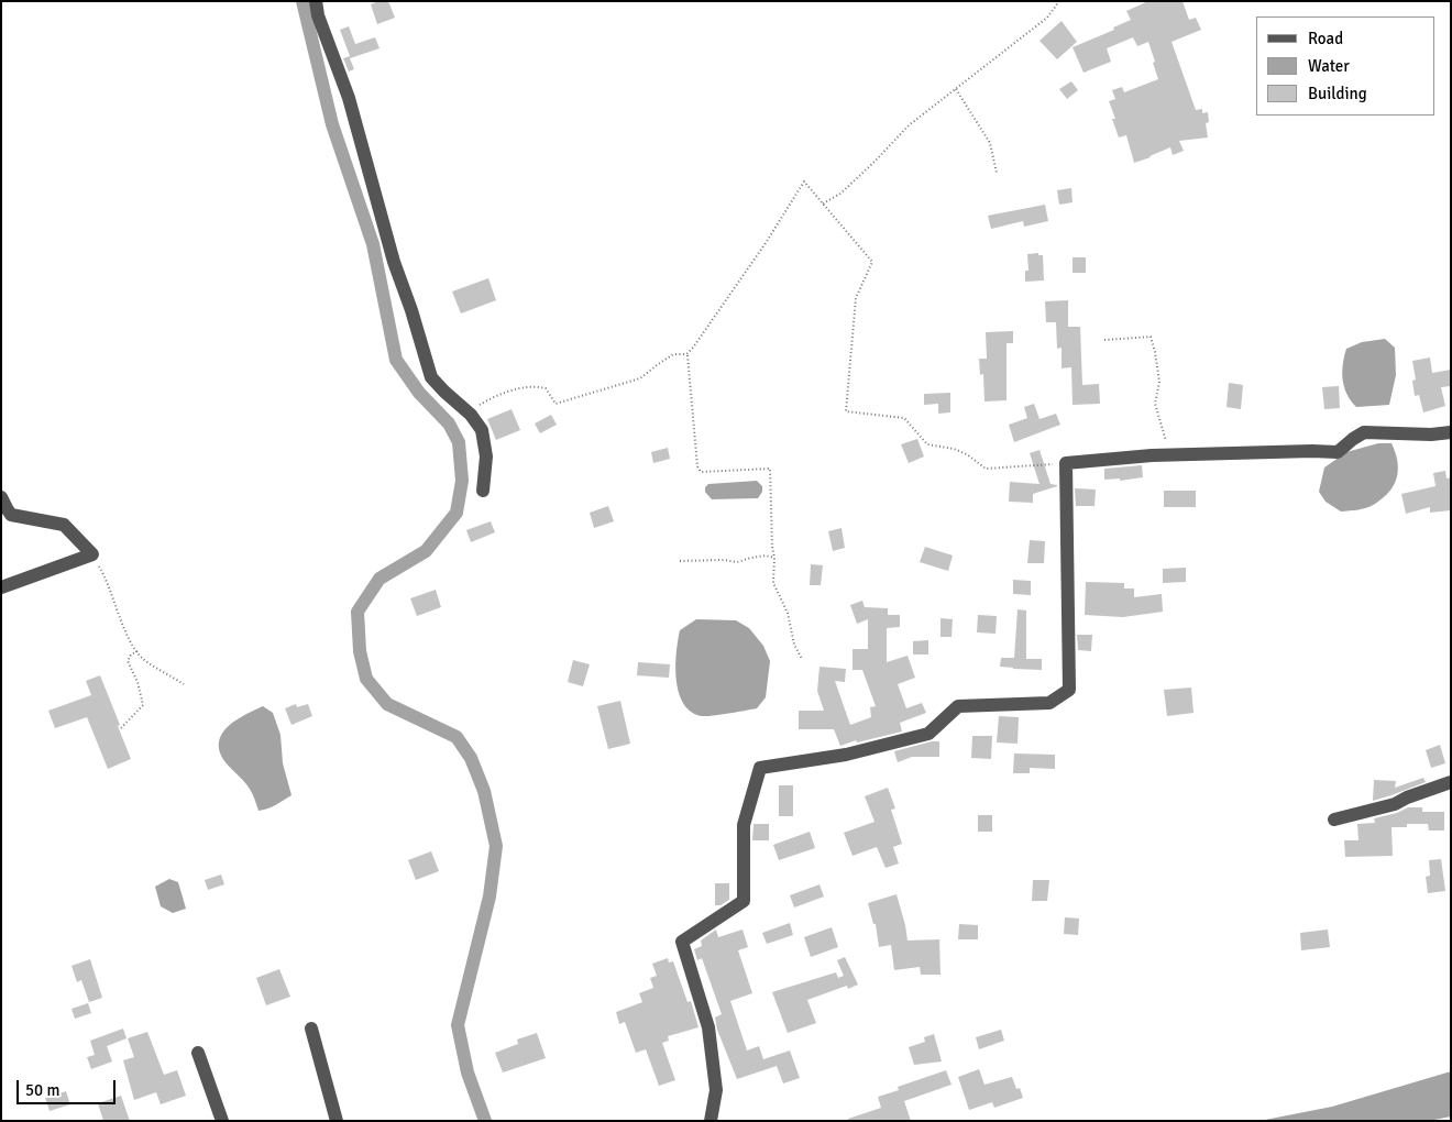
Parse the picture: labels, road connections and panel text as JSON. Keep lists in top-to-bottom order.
{
  "legend": ["Road", "Water", "Building"],
  "scale_bar": "50 m"
}
